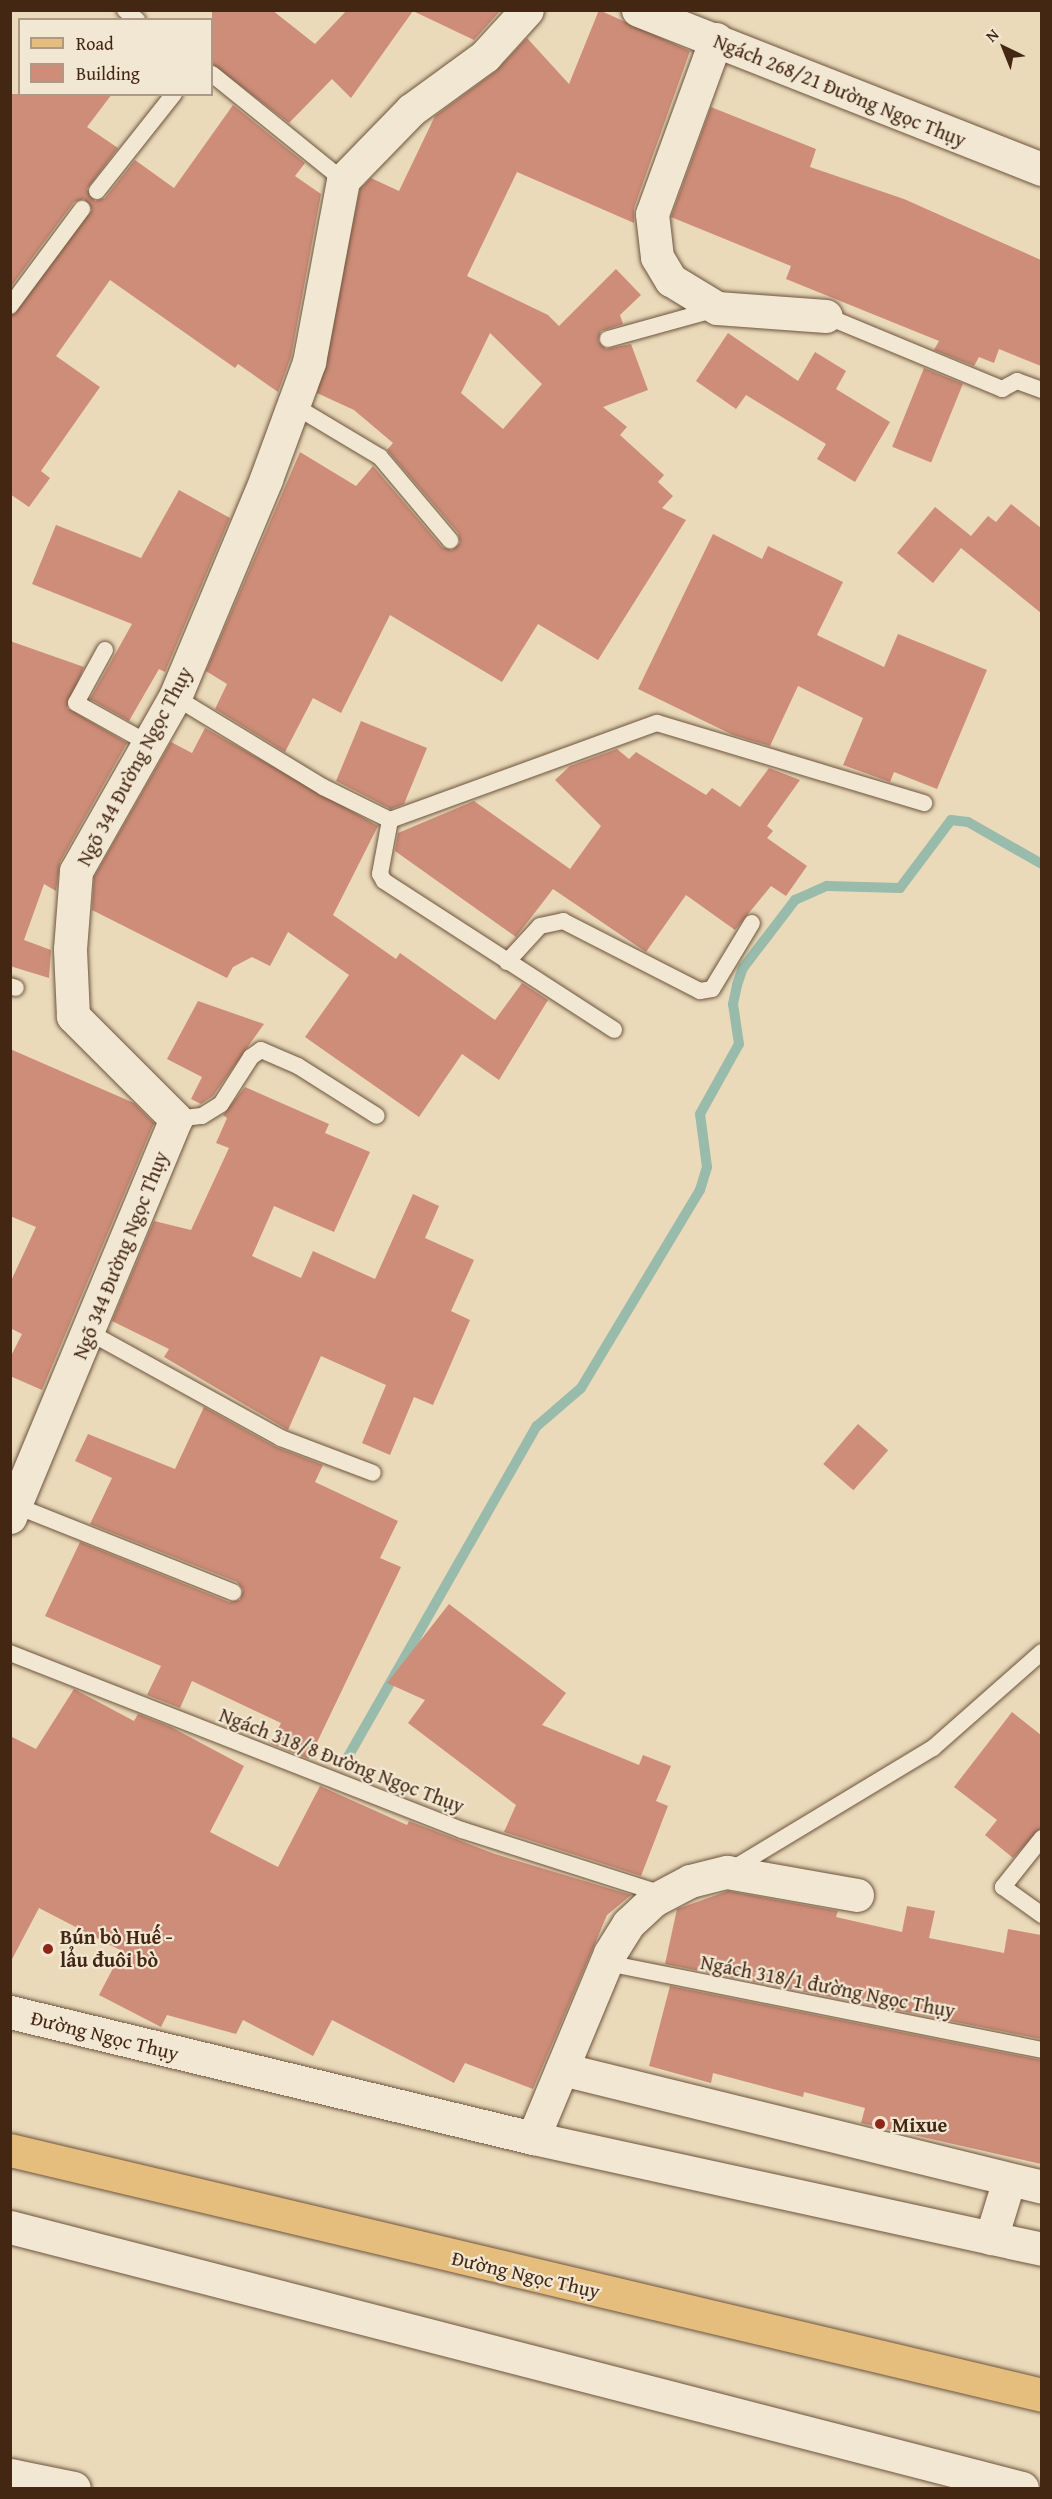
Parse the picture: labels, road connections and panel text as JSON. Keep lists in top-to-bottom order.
{
  "streets": {
    "main road": ["Đường Ngọc Thụy"],
    "street": ["Ngách 268/21 Đường Ngọc Thụy", "Ngõ 344 Đường Ngọc Thụy"],
    "lane": ["Ngách 318/8 Đường Ngọc Thụy", "Ngách 318/1 đường Ngọc Thụy"]
  },
  "places": ["Bún bò Huế - lẩu đuôi bò", "Mixue"],
  "legend": ["Road", "Building"],
  "north": "top left"
}
